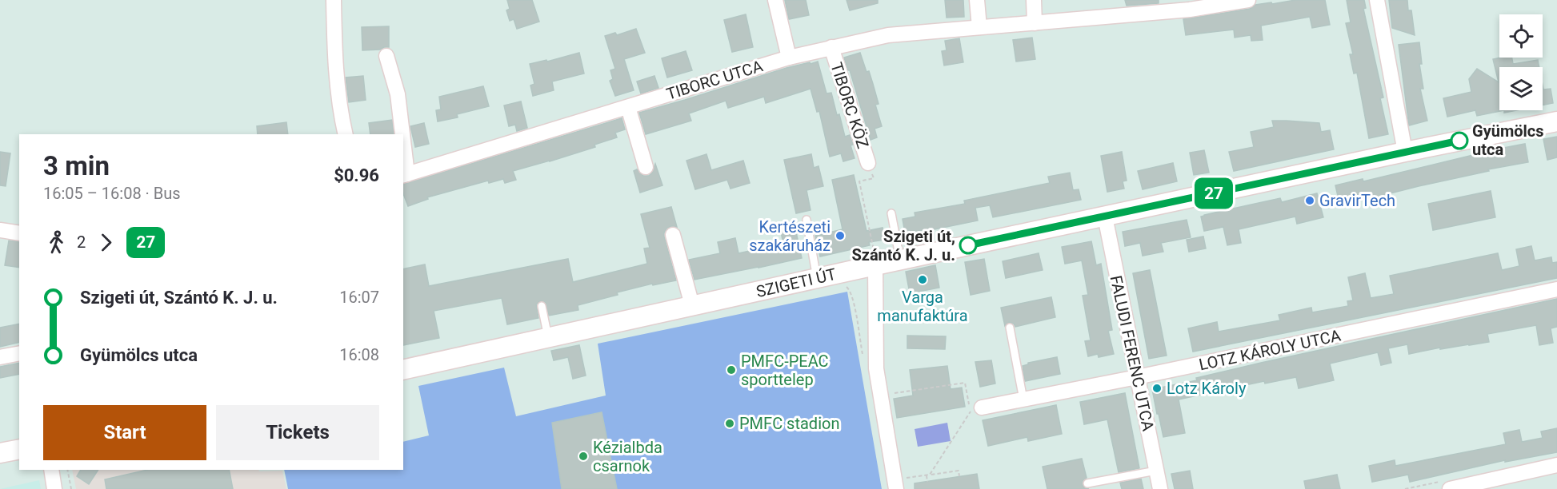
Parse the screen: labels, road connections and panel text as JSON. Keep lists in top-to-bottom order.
{
  "streets": {
    "street": [
      "TIBORC UTCA",
      "TIBORC KÖZ",
      "SZIGETI ÚT",
      "LOTZ KÁROLY UTCA",
      "FALUDI FERENC UTCA"
    ]
  },
  "crossings": [
    ["TIBORC UTCA", "TIBORC KÖZ"],
    ["SZIGETI ÚT", "FALUDI FERENC UTCA"],
    ["LOTZ KÁROLY UTCA", "FALUDI FERENC UTCA"]
  ],
  "places": [
    "Gyümölcs utca",
    "GravirTech",
    "Kertészeti szakáruház",
    "Szigeti út, Szántó K. J. u.",
    "Varga manufaktúra",
    "PMFC-PEAC sporttelep",
    "Lotz Károly",
    "PMFC stadion",
    "Kézialbda csarnok"
  ],
  "lines": ["bus line 27"],
  "page": {
    "on_map": "27",
    "heading": ["3 min", "16:05 – 16:08 · Bus", "$0.96"],
    "legs": ["2", "27"],
    "list": [
      {
        "name": "Szigeti út, Szántó K. J. u.",
        "value": "16:07"
      },
      {
        "name": "Gyümölcs utca",
        "value": "16:08"
      }
    ],
    "buttons": ["Start", "Tickets"]
  }
}
